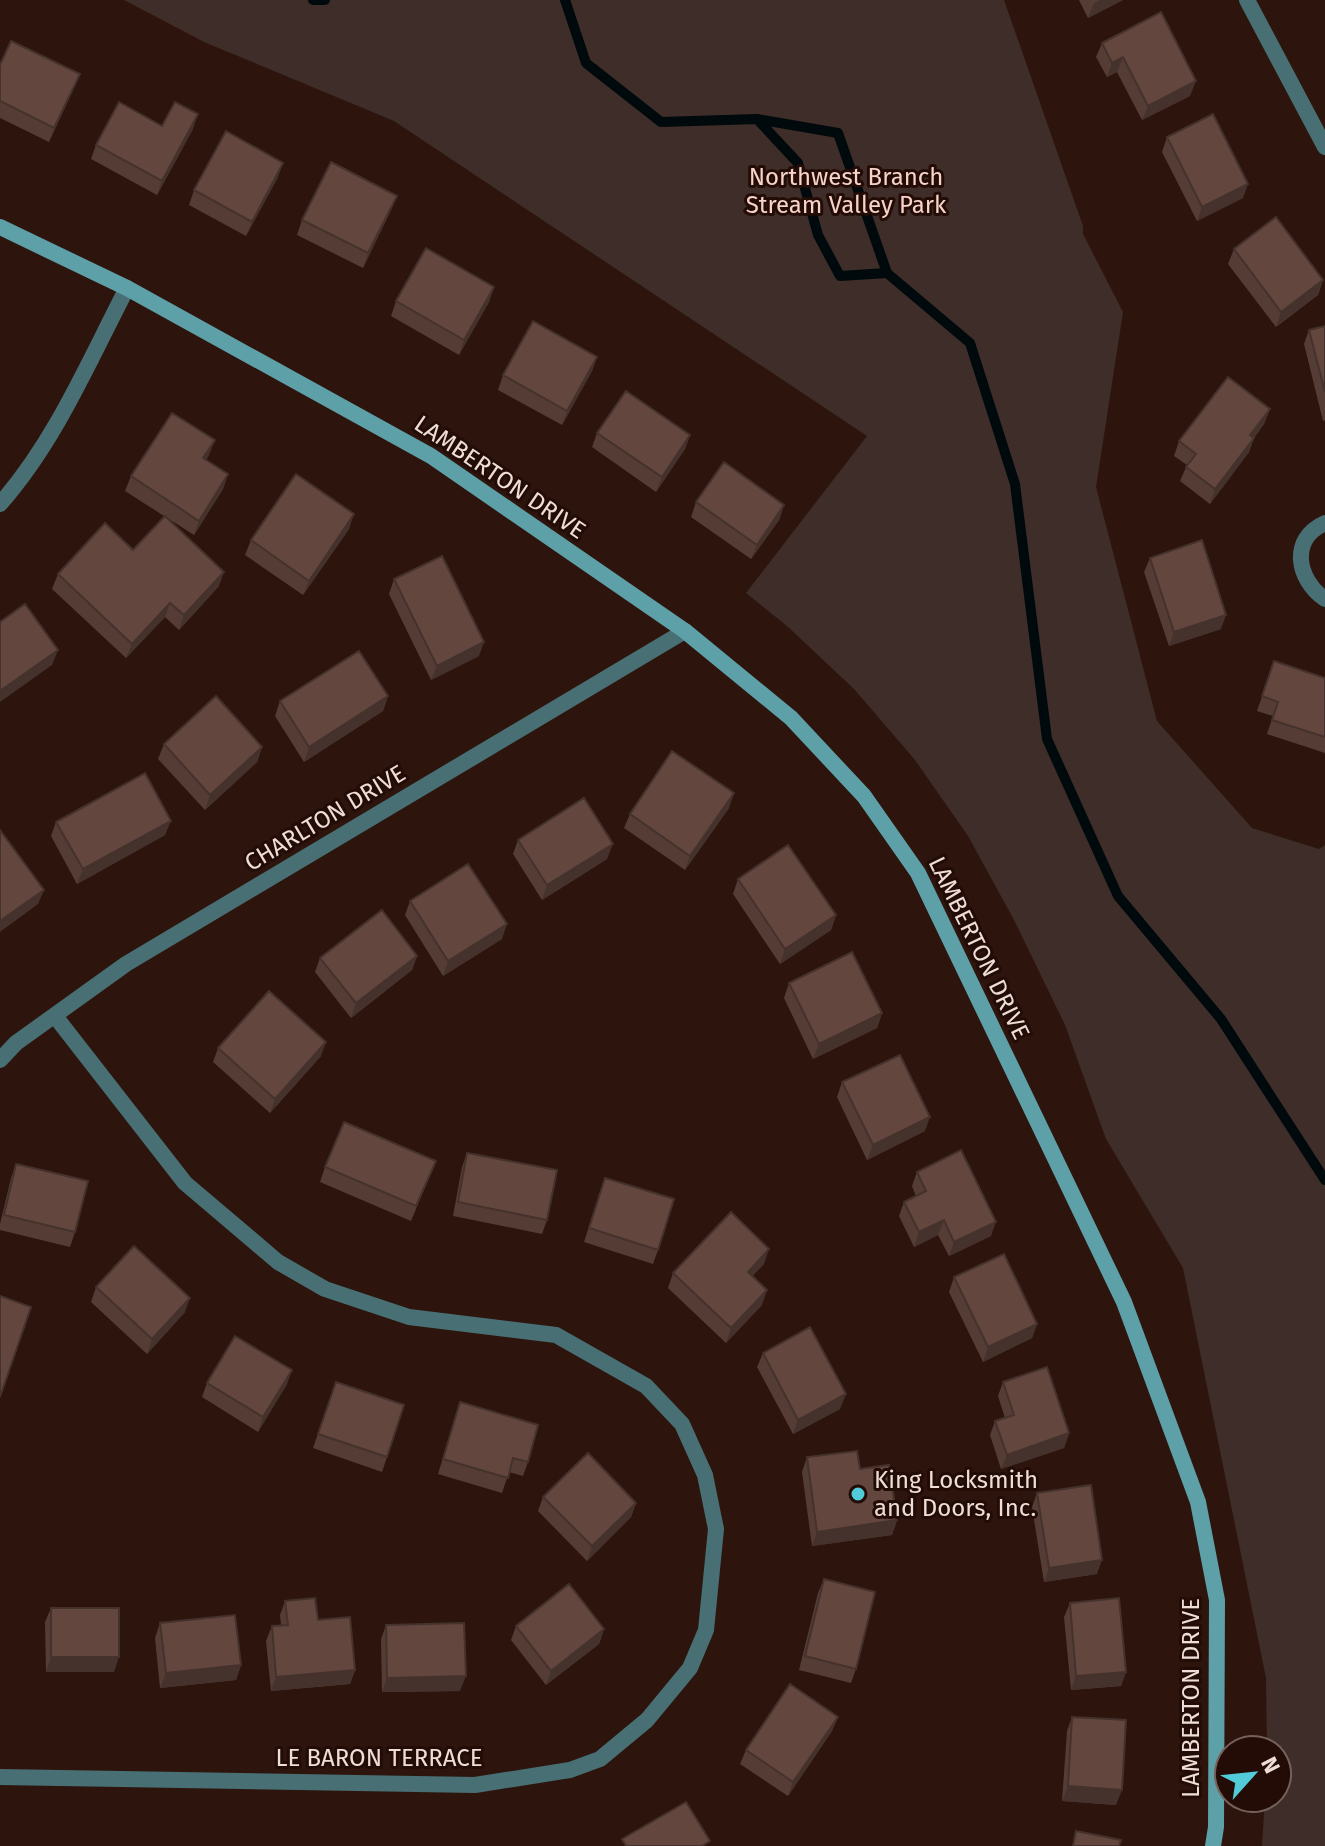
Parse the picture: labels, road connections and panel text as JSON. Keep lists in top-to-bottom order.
{
  "streets": {
    "street": ["LAMBERTON DRIVE", "CHARLTON DRIVE", "LE BARON TERRACE"]
  },
  "crossings": [
    ["LAMBERTON DRIVE", "CHARLTON DRIVE"],
    ["CHARLTON DRIVE", "LE BARON TERRACE"]
  ],
  "parks": ["Northwest Branch Stream Valley Park"],
  "places": ["King Locksmith and Doors, Inc."],
  "north": "top right"
}
